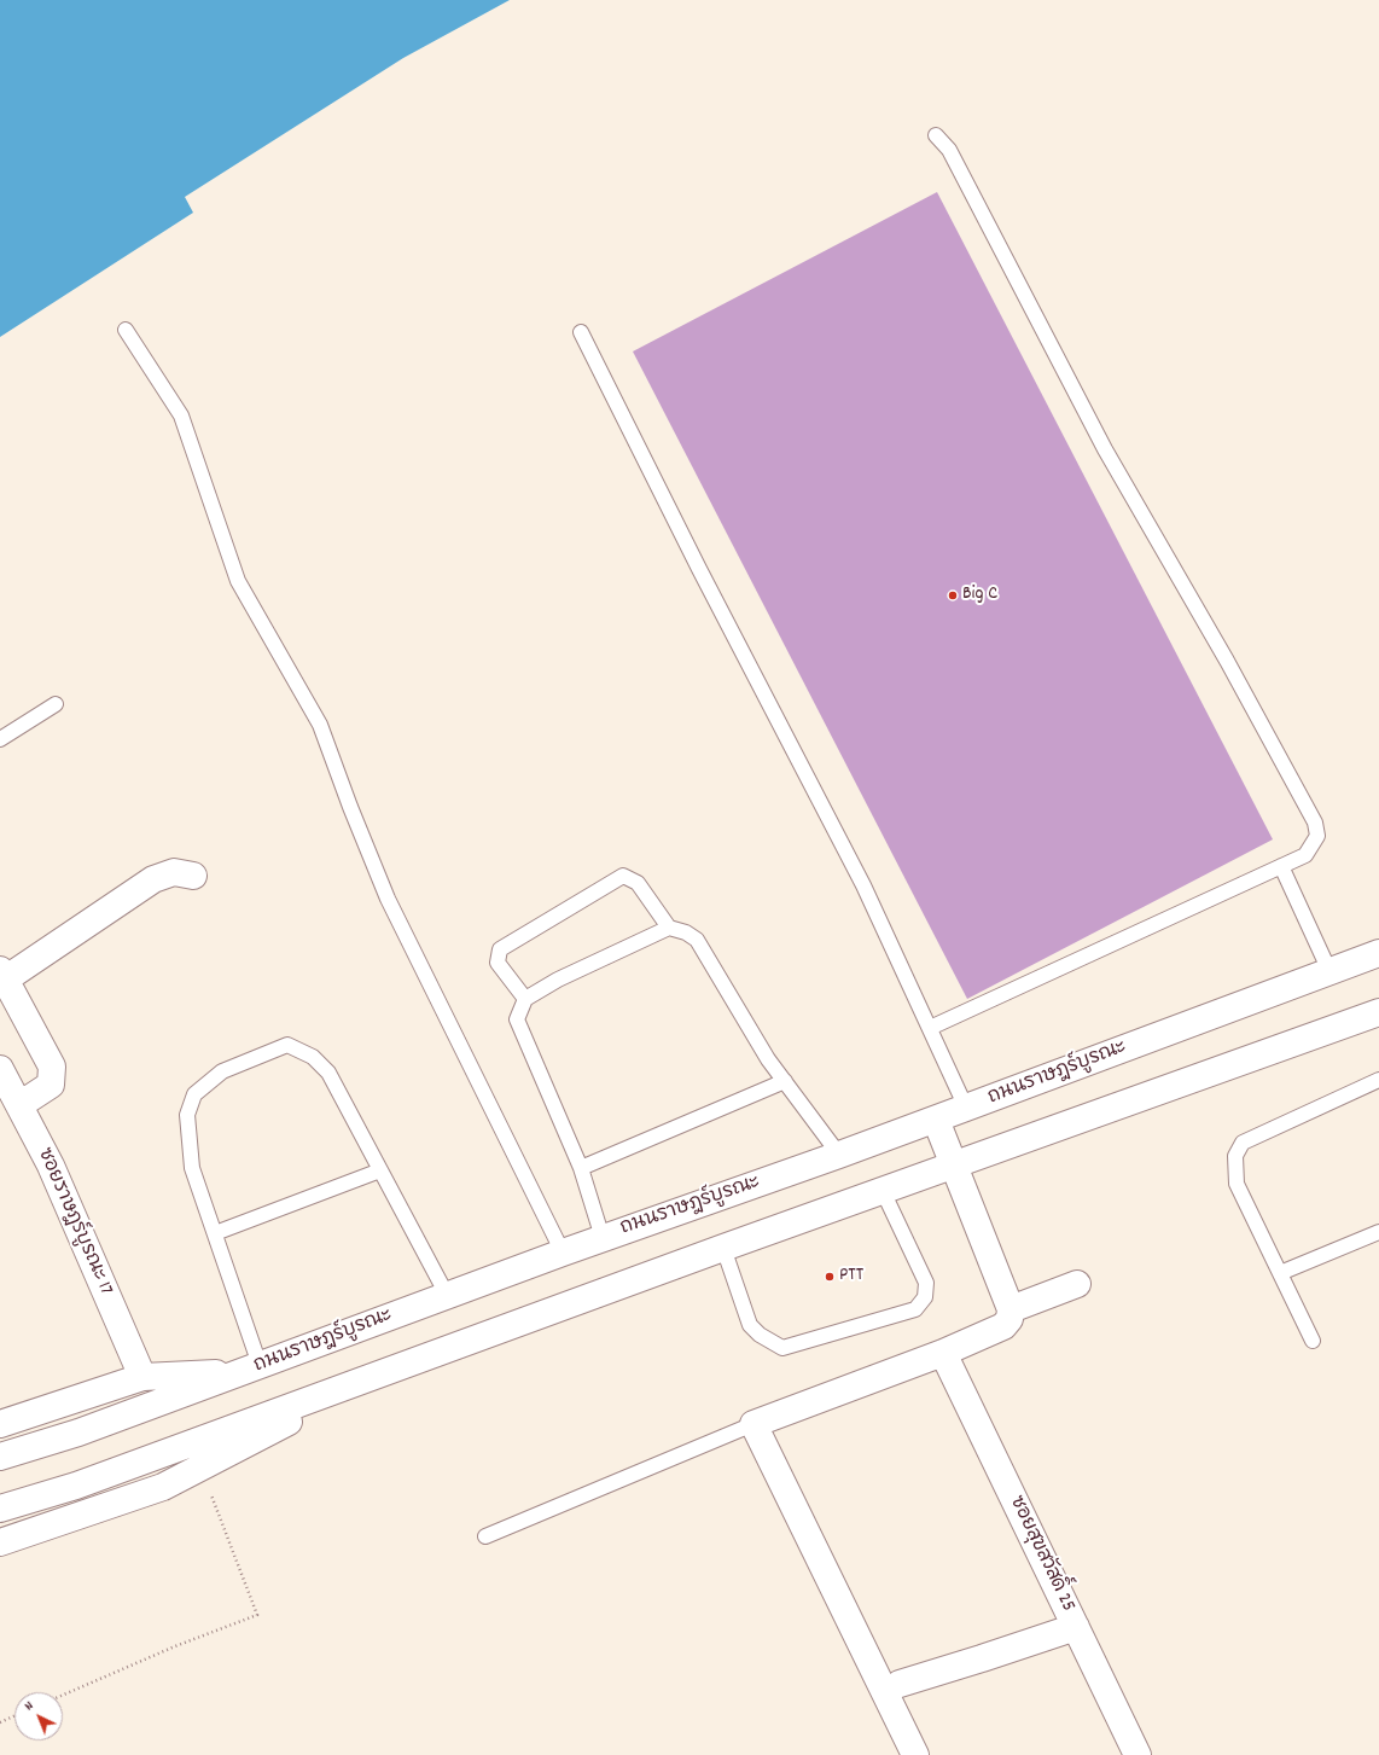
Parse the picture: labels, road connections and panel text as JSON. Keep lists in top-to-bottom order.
{
  "streets": {
    "main road": ["ถนนราษฎร์บูรณะ", "ซอยราษฎร์บูรณะ 17", "ซอยสุขสวัสดิ์ 25"]
  },
  "places": ["Big C", "PTT"],
  "north": "top left"
}
